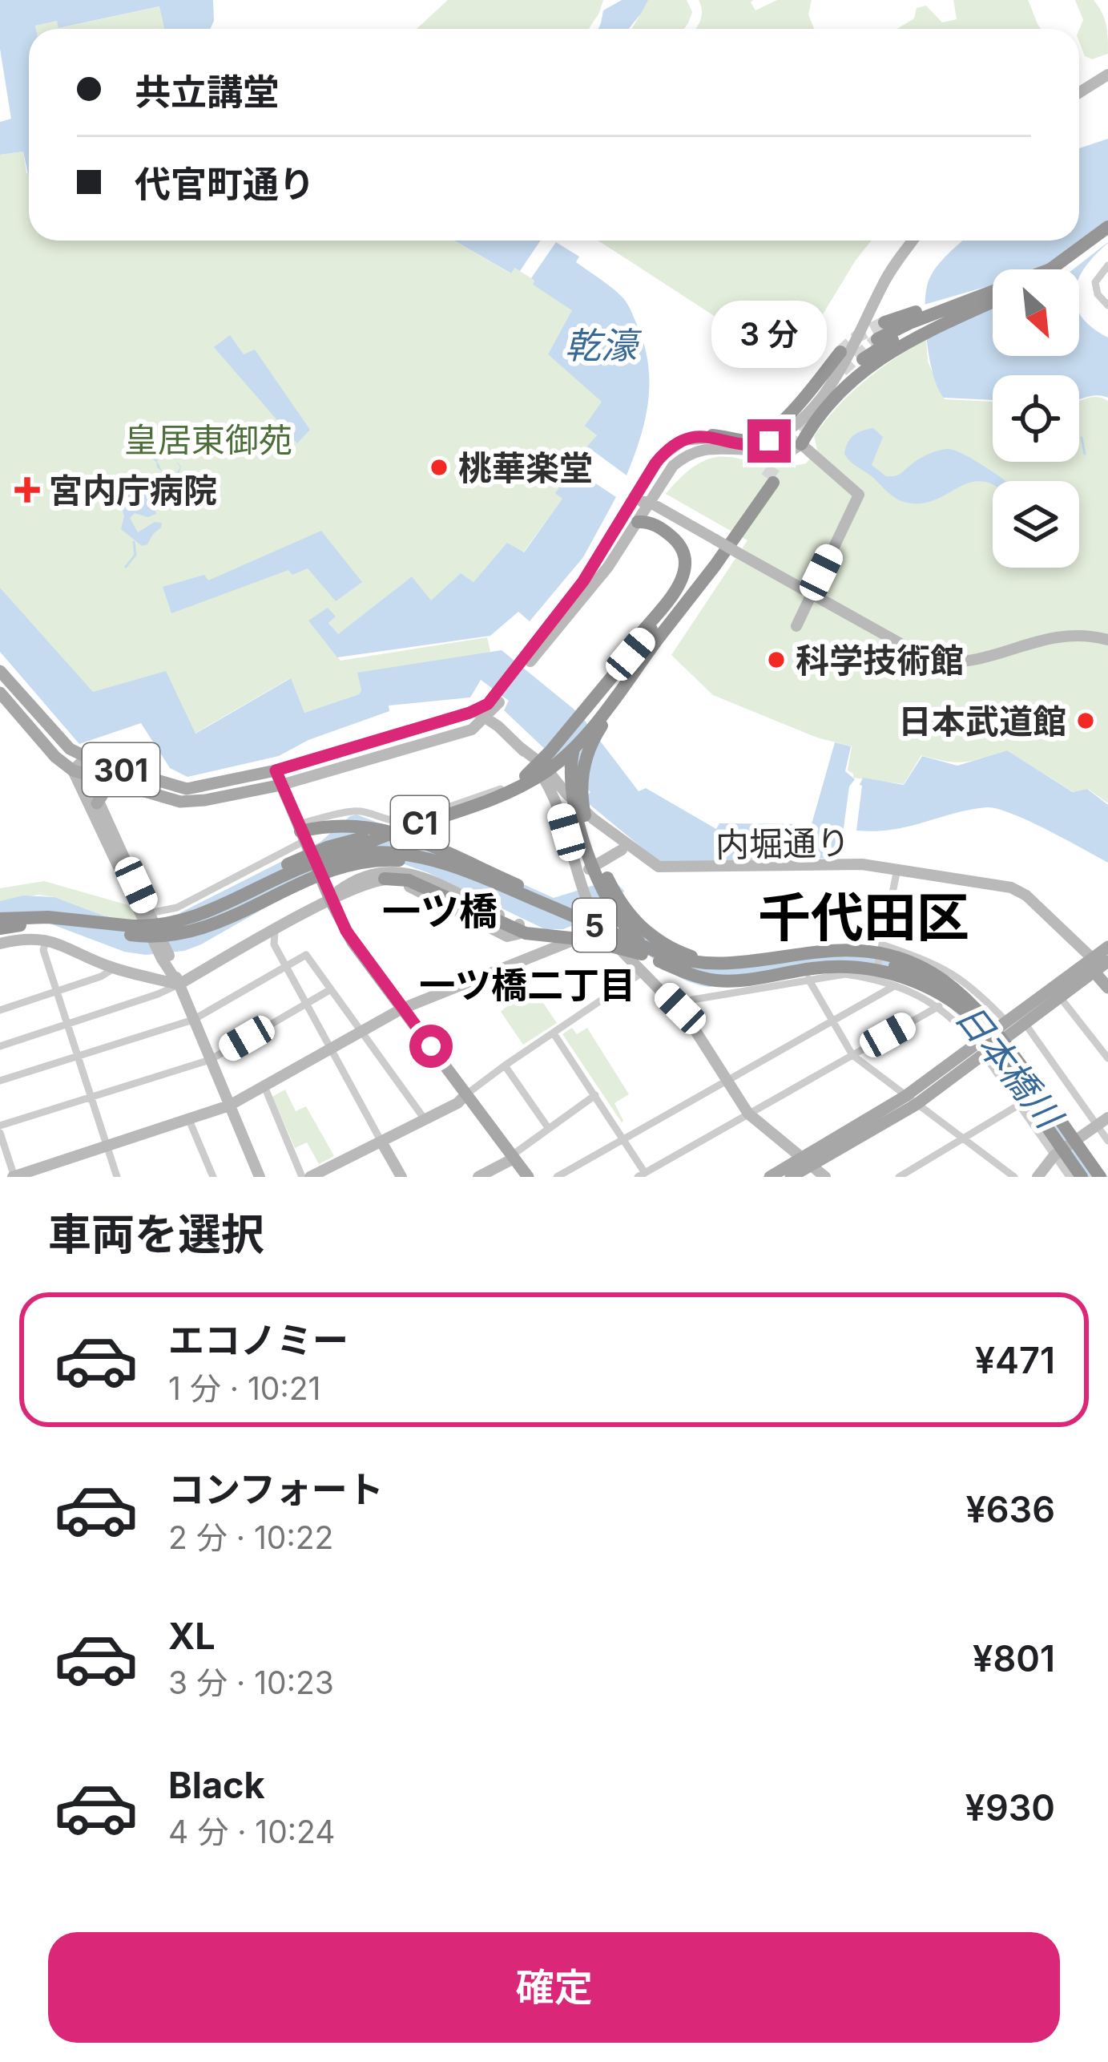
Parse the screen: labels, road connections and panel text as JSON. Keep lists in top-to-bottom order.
{
  "streets": {
    "highway": ["C1", "5"],
    "main road": ["301"],
    "street": ["内堀通り"]
  },
  "crossings": [
    ["C1", "5"]
  ],
  "districts": ["一ツ橋", "千代田区", "一ツ橋二丁目"],
  "water": ["乾濠", "日本橋川"],
  "parks": ["皇居東御苑"],
  "places": {
    "other": ["桃華楽堂", "科学技術館", "日本武道館"],
    "health": ["宮内庁病院"]
  },
  "north": "bottom right",
  "page": {
    "banner": ["共立講堂", "代官町通り"],
    "bubble": "3 分",
    "heading": "車両を選択",
    "list": [
      {
        "name": "エコノミー",
        "note": "1 分 · 10:21",
        "value": "¥471"
      },
      {
        "name": "コンフォート",
        "note": "2 分 · 10:22",
        "value": "¥636"
      },
      {
        "name": "XL",
        "note": "3 分 · 10:23",
        "value": "¥801"
      },
      {
        "name": "Black",
        "note": "4 分 · 10:24",
        "value": "¥930"
      }
    ],
    "buttons": "確定"
  }
}
